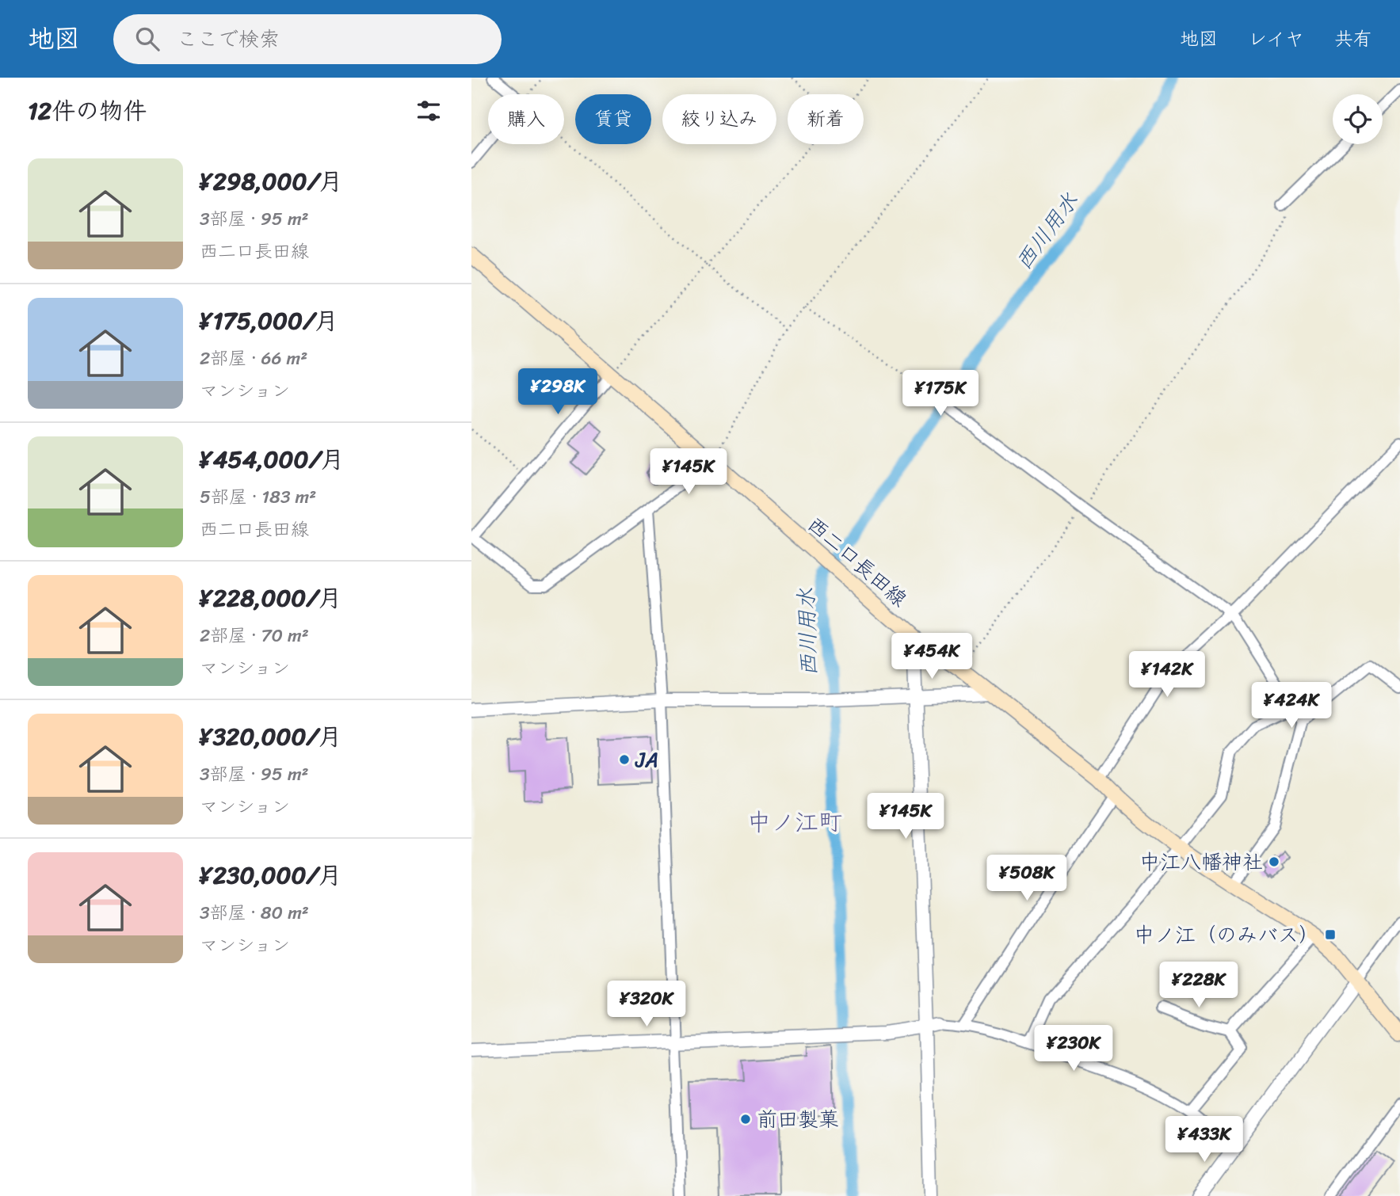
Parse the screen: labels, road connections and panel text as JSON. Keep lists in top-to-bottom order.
{
  "streets": {
    "main road": ["西二口長田線"]
  },
  "districts": ["中ノ江町"],
  "water": ["西川用水"],
  "places": {
    "other": ["JA", "中江八幡神社", "前田製菓"],
    "transit": ["中ノ江（のみバス）"]
  },
  "page": {
    "header": "地図",
    "search": "ここで検索",
    "nav": ["地図", "レイヤ", "共有"],
    "heading": "12件の物件",
    "chip": [
      "購入",
      "賃貸",
      "絞り込み",
      "新着"
    ],
    "list": [
      {
        "name": "¥298,000/月",
        "note": "3部屋 · 95 m² · 西二口長田線"
      },
      {
        "name": "¥175,000/月",
        "note": "2部屋 · 66 m² · マンション"
      },
      {
        "name": "¥454,000/月",
        "note": "5部屋 · 183 m² · 西二口長田線"
      },
      {
        "name": "¥228,000/月",
        "note": "2部屋 · 70 m² · マンション"
      },
      {
        "name": "¥320,000/月",
        "note": "3部屋 · 95 m² · マンション"
      },
      {
        "name": "¥230,000/月",
        "note": "3部屋 · 80 m² · マンション"
      }
    ],
    "price": [
      "¥298K",
      "¥175K",
      "¥145K",
      "¥454K",
      "¥142K",
      "¥424K",
      "¥145K",
      "¥508K",
      "¥228K",
      "¥320K",
      "¥230K",
      "¥433K"
    ]
  }
}
